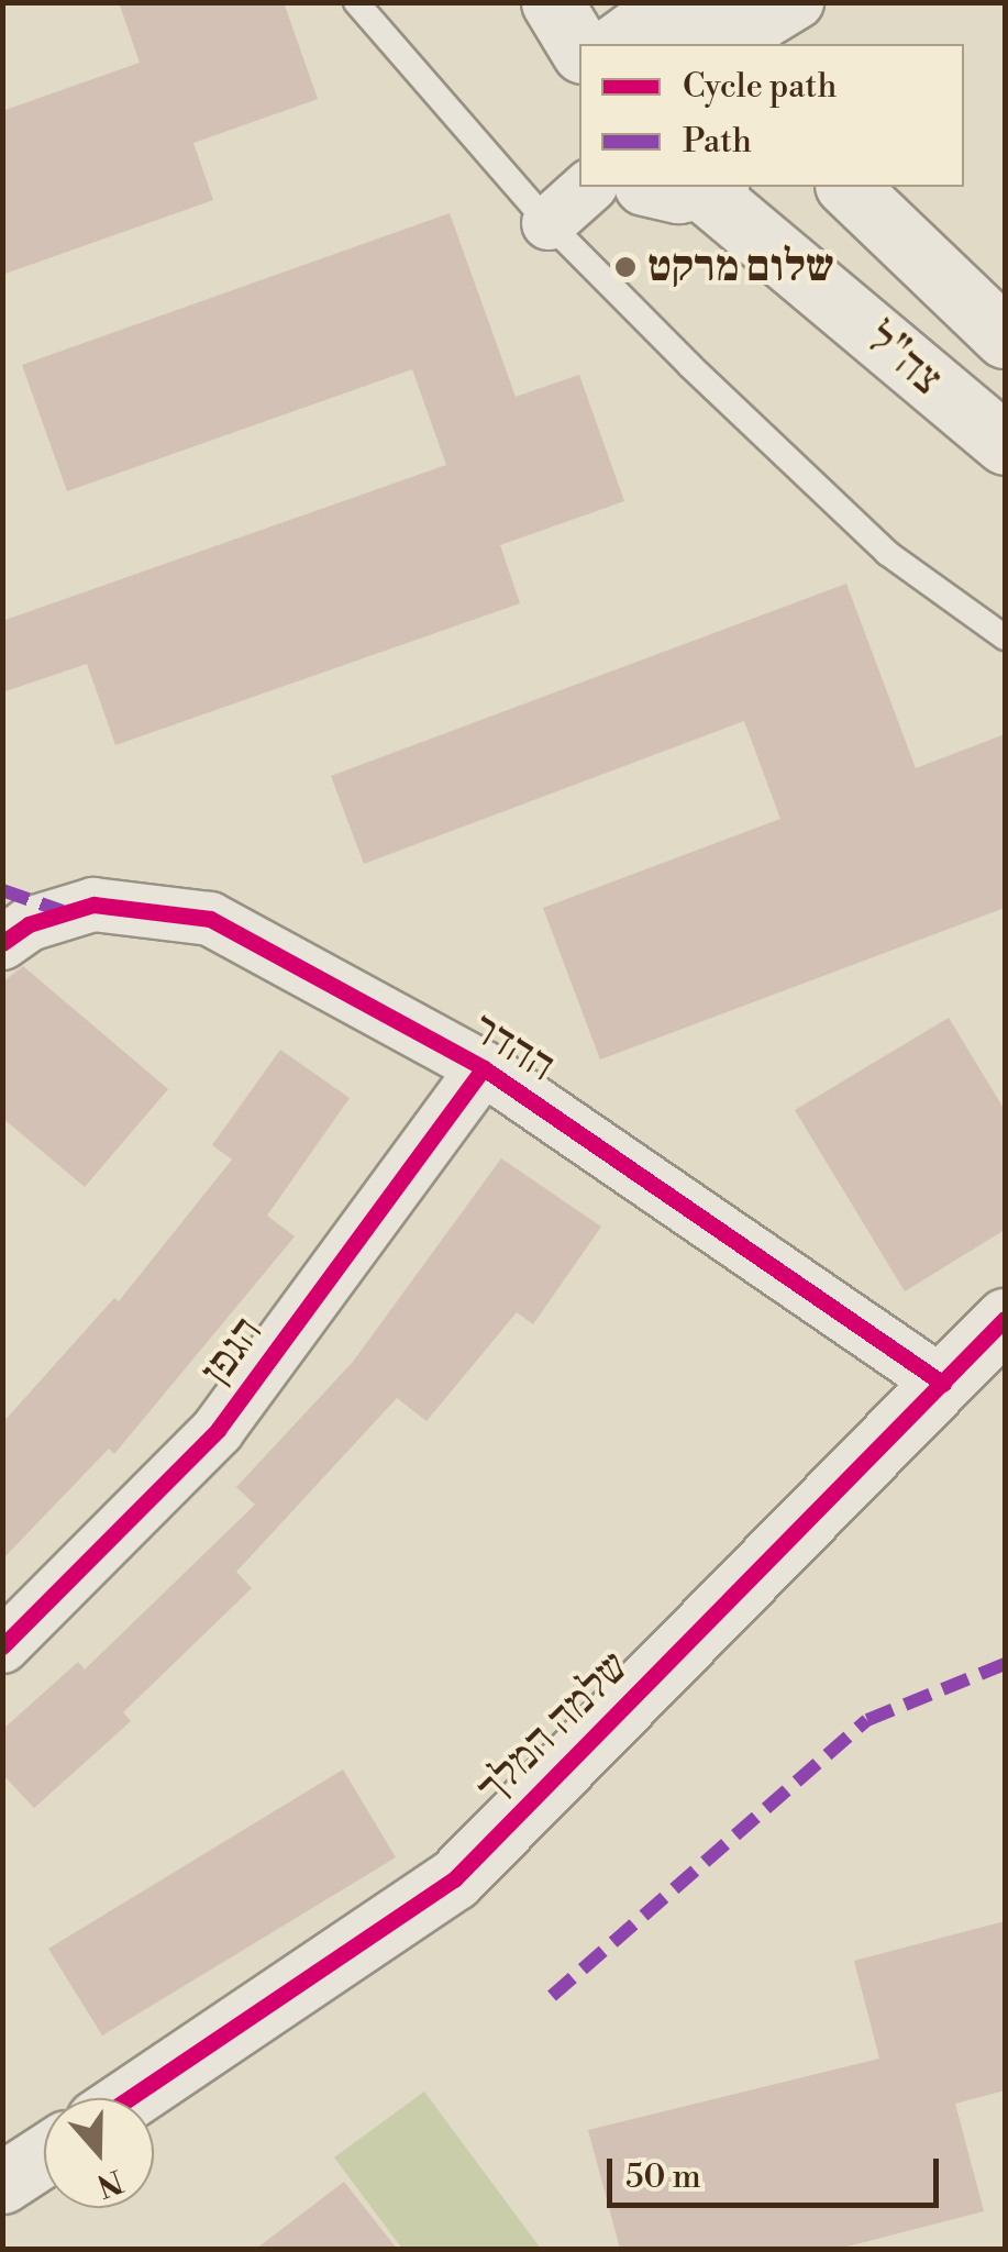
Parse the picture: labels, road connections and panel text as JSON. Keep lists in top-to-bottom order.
{
  "streets": {
    "street": [
      "צה\"ל",
      "ההדר",
      "הגפן",
      "שלמה המלך"
    ]
  },
  "crossings": [
    ["ההדר", "הגפן"],
    ["ההדר", "שלמה המלך"]
  ],
  "places": ["שלום מרקט"],
  "legend": ["Cycle path", "Path"],
  "scale_bar": "50 m",
  "north": "bottom"
}
